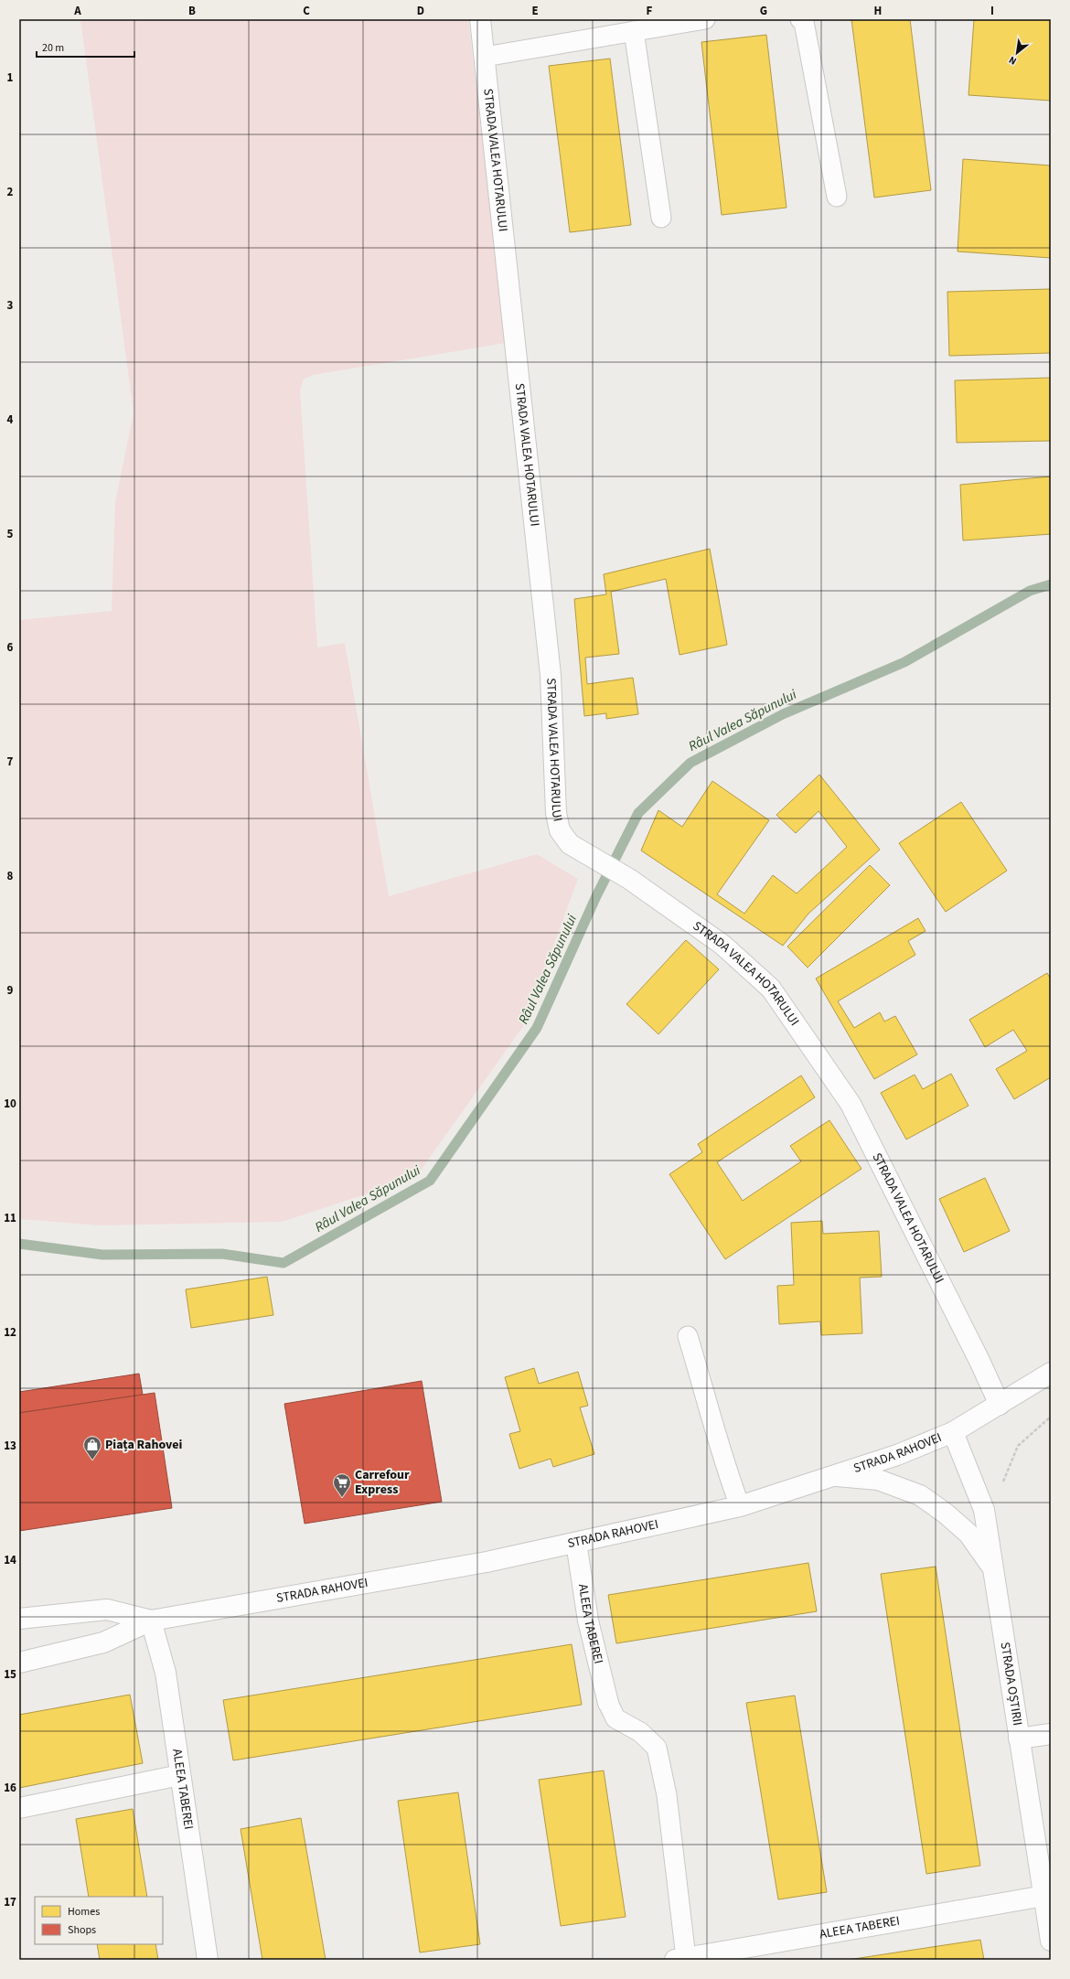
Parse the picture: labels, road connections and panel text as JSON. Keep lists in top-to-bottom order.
{
  "streets": {
    "street": [
      "STRADA VALEA HOTARULUI",
      "STRADA RAHOVEI",
      "ALEEA TABEREI",
      "STRADA OȘTIRII"
    ]
  },
  "crossings": [
    ["STRADA VALEA HOTARULUI", "STRADA RAHOVEI"],
    ["STRADA RAHOVEI", "ALEEA TABEREI"],
    ["STRADA RAHOVEI", "STRADA OȘTIRII"],
    ["ALEEA TABEREI", "STRADA OȘTIRII"]
  ],
  "water": ["Râul Valea Săpunului"],
  "places": {
    "shop": ["Piața Rahovei"],
    "supermarket": ["Carrefour Express"]
  },
  "legend": ["Homes", "Shops"],
  "scale_bar": "20 m",
  "north": "bottom left",
  "grid": {
    "columns": [
      "A",
      "B",
      "C",
      "D",
      "E",
      "F",
      "G",
      "H",
      "I"
    ],
    "rows": [
      "1",
      "2",
      "3",
      "4",
      "5",
      "6",
      "7",
      "8",
      "9",
      "10",
      "11",
      "12",
      "13",
      "14",
      "15",
      "16",
      "17"
    ]
  }
}
